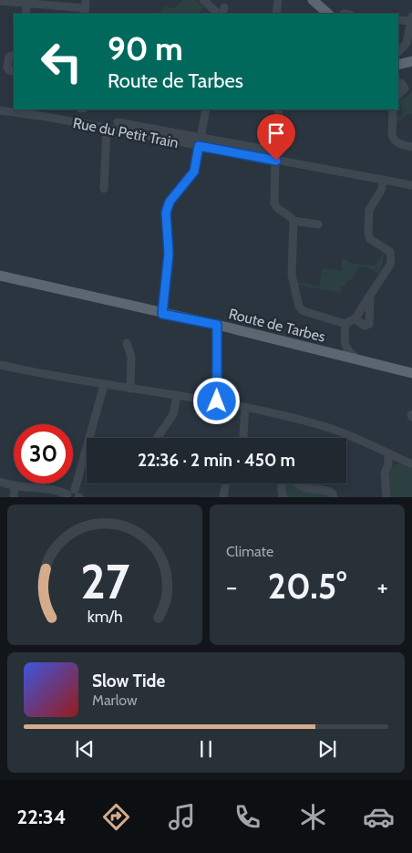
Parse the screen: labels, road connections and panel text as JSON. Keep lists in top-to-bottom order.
{
  "streets": {
    "main road": ["Route de Tarbes"],
    "street": ["Rue du Petit Train"]
  },
  "page": {
    "turn": ["90 m", "Route de Tarbes"],
    "limit": "30",
    "trip": "22:36 · 2 min · 450 m",
    "tile": "Climate",
    "heat": ["−", "20.5°", "+"],
    "song": ["Slow Tide", "Marlow"],
    "tabs": "22:34",
    "gauge": ["27", "km/h"]
  }
}
